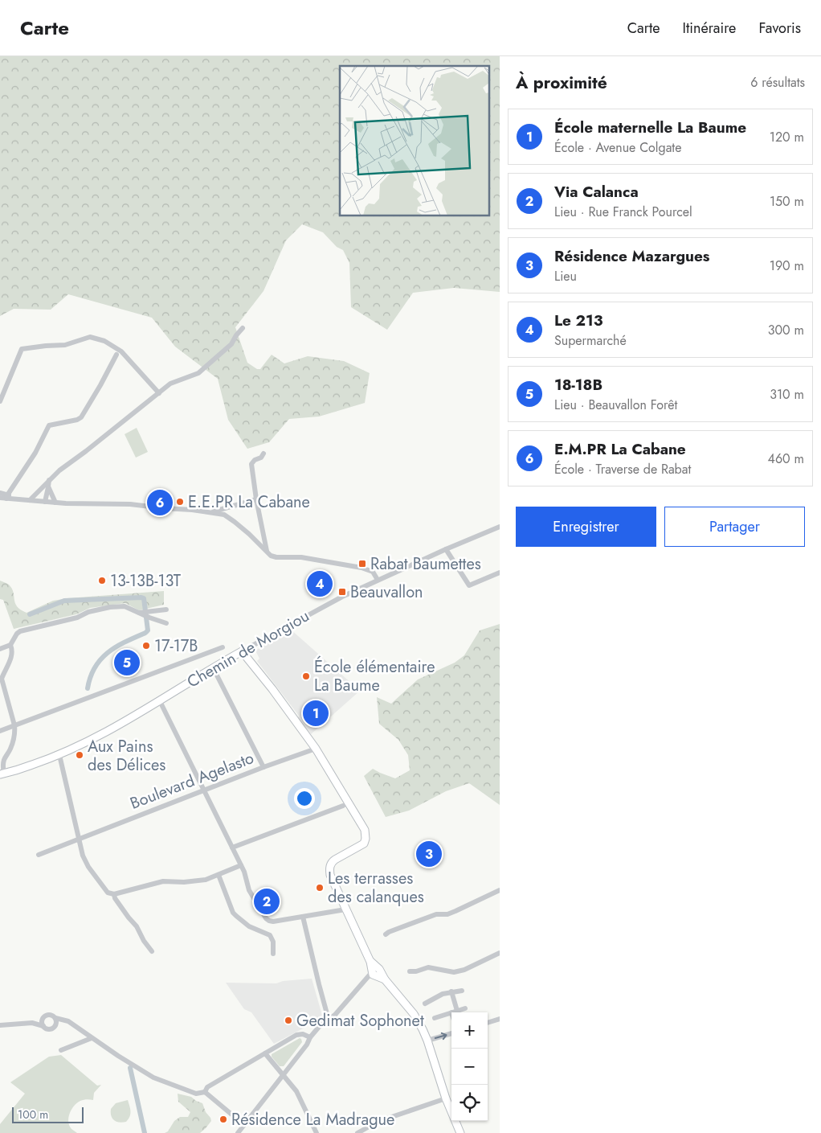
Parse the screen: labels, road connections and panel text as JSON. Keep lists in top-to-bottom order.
{
  "streets": {
    "street": ["Chemin de Morgiou", "Boulevard Agelasto"]
  },
  "places": {
    "other": [
      "E.E.PR La Cabane",
      "13-13B-13T",
      "17-17B",
      "École élémentaire La Baume",
      "Aux Pains des Délices",
      "Les terrasses des calanques",
      "Gedimat Sophonet",
      "Résidence La Madrague"
    ],
    "transit": ["Rabat Baumettes", "Beauvallon"]
  },
  "scale_bar": "100 m",
  "page": {
    "header": "Carte",
    "nav": ["Carte", "Itinéraire", "Favoris"],
    "heading": ["À proximité", "6 résultats"],
    "list": [
      {
        "mark": "1",
        "name": "École maternelle La Baume",
        "note": "École · Avenue Colgate",
        "value": "120 m"
      },
      {
        "mark": "2",
        "name": "Via Calanca",
        "note": "Lieu · Rue Franck Pourcel",
        "value": "150 m"
      },
      {
        "mark": "3",
        "name": "Résidence Mazargues",
        "note": "Lieu",
        "value": "190 m"
      },
      {
        "mark": "4",
        "name": "Le 213",
        "note": "Supermarché",
        "value": "300 m"
      },
      {
        "mark": "5",
        "name": "18-18B",
        "note": "Lieu · Beauvallon Forêt",
        "value": "310 m"
      },
      {
        "mark": "6",
        "name": "E.M.PR La Cabane",
        "note": "École · Traverse de Rabat",
        "value": "460 m"
      }
    ],
    "pins": [
      "6",
      "4",
      "5",
      "1",
      "3",
      "2"
    ],
    "buttons": ["Enregistrer", "Partager"],
    "map_buttons": ["+", "−"],
    "scale": "100 m"
  }
}
